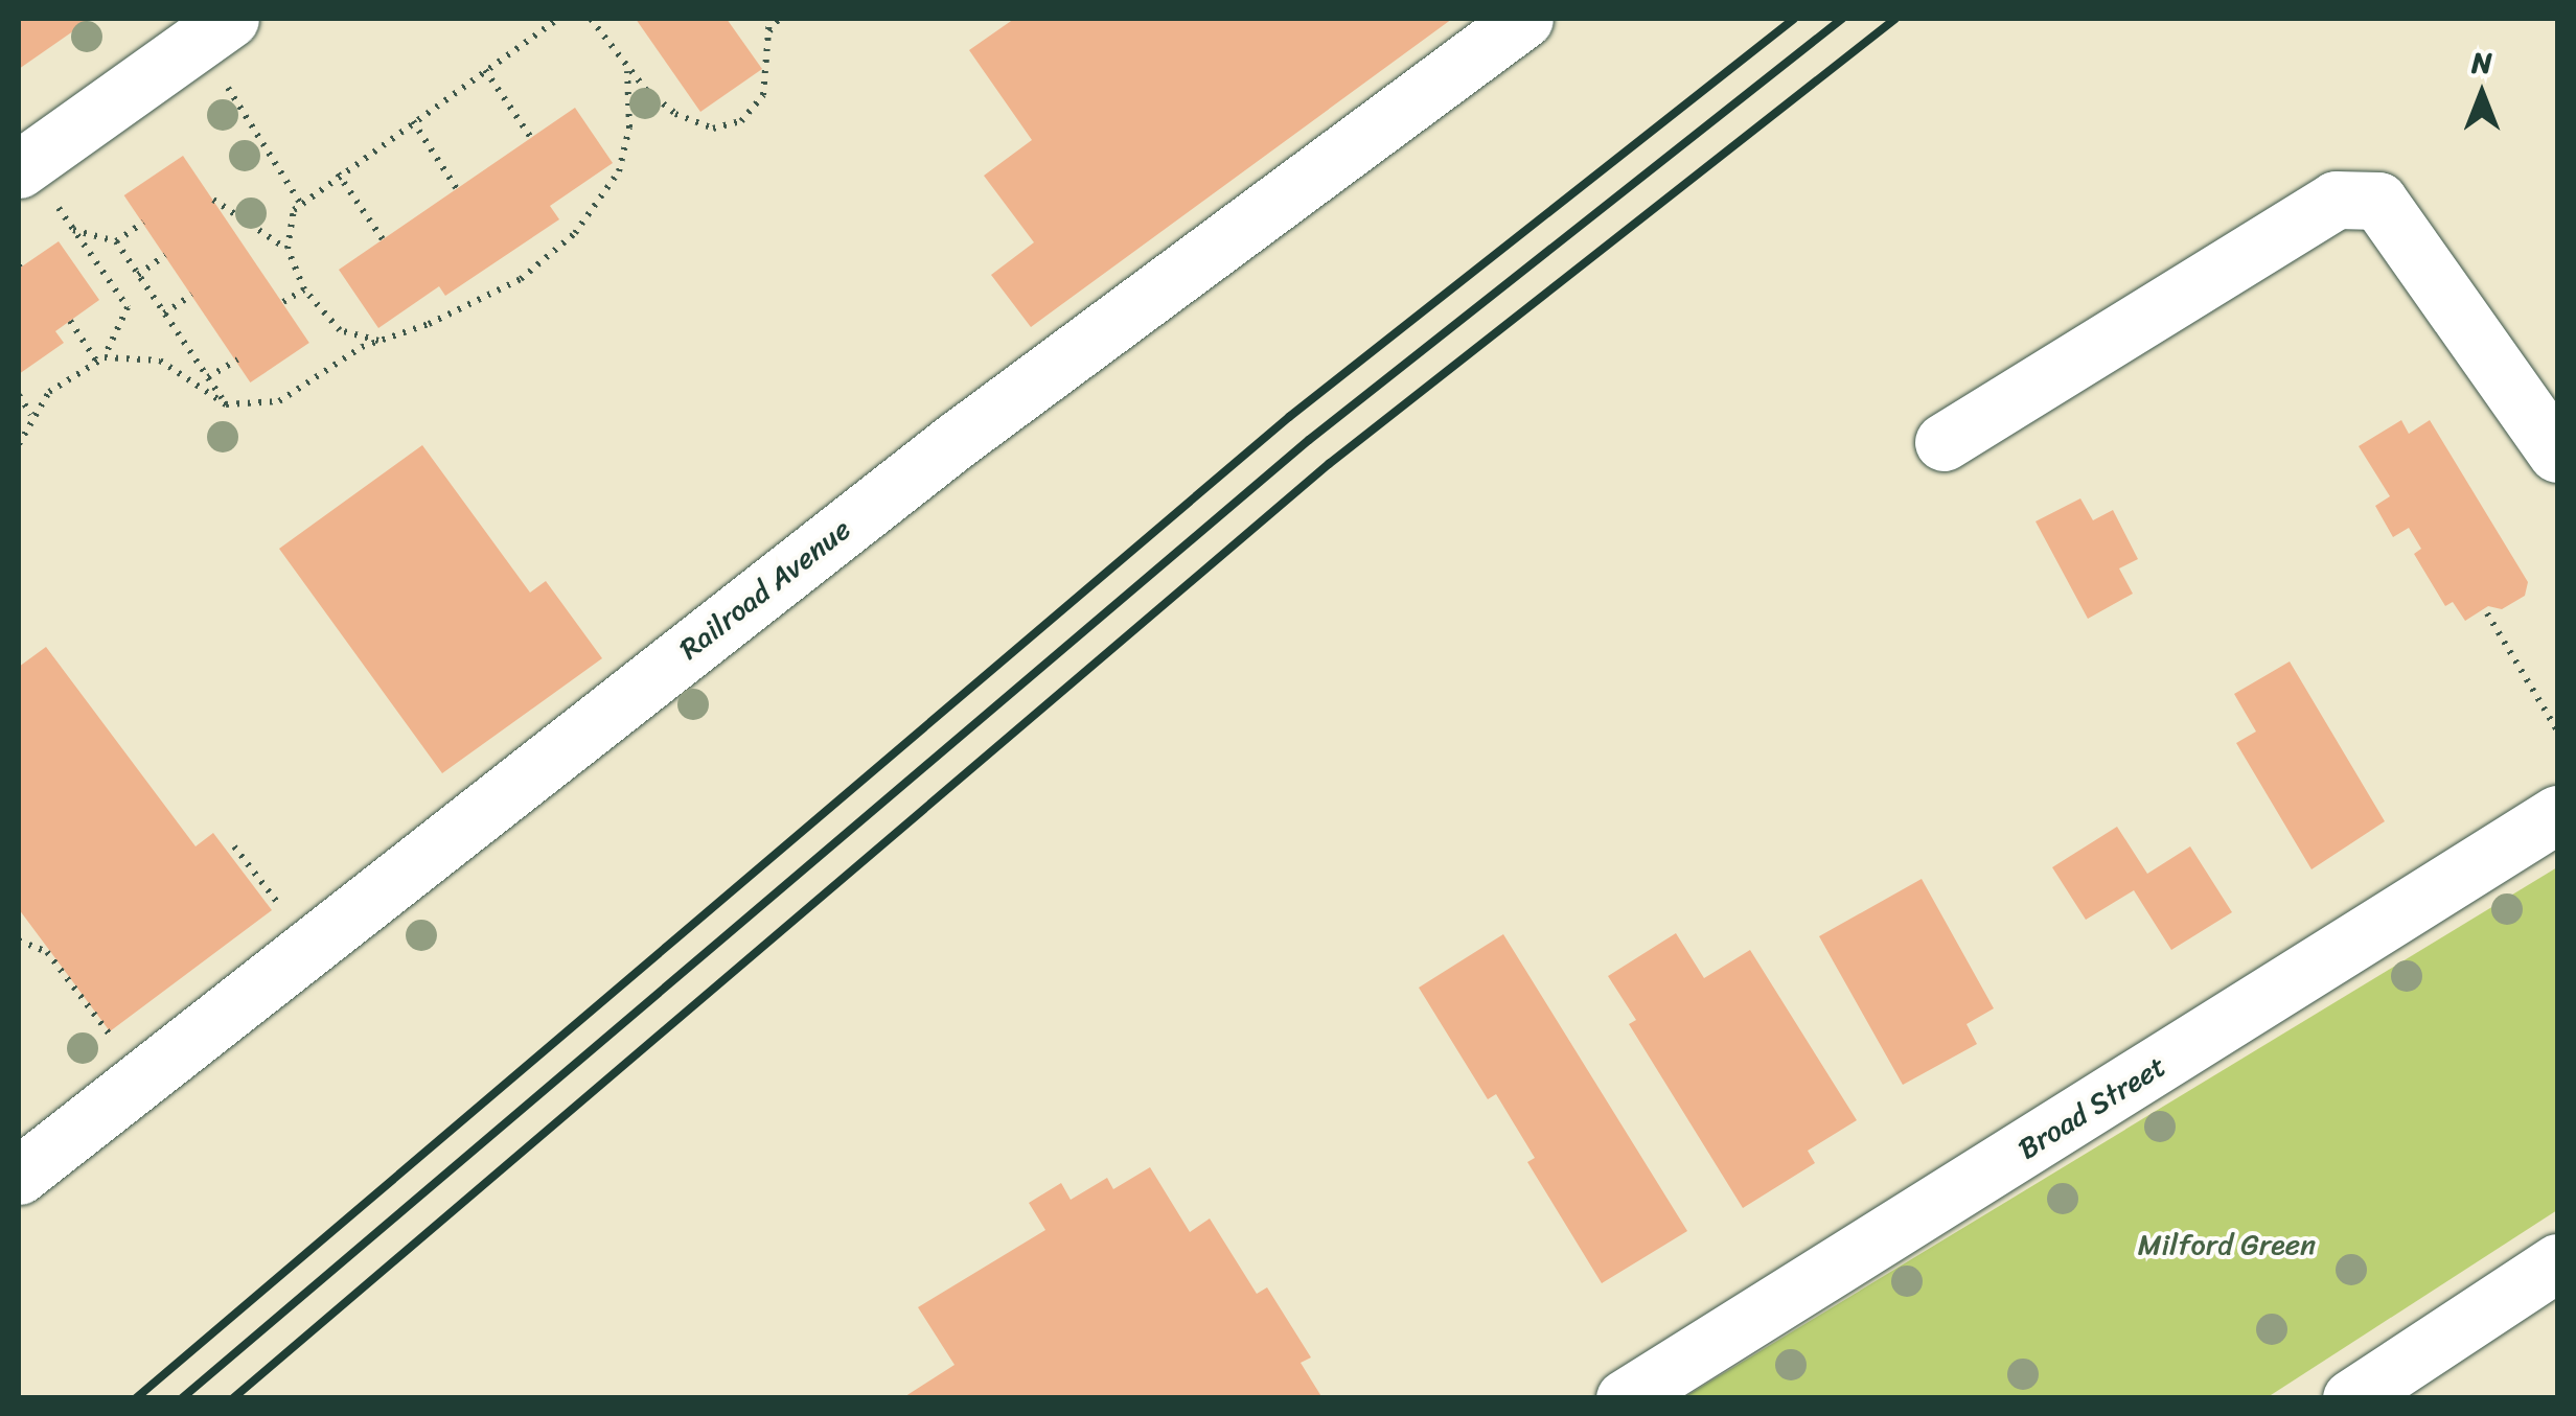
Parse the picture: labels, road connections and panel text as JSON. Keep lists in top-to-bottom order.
{
  "streets": {
    "street": ["Railroad Avenue", "Broad Street"]
  },
  "parks": ["Milford Green"],
  "north": "top"
}
